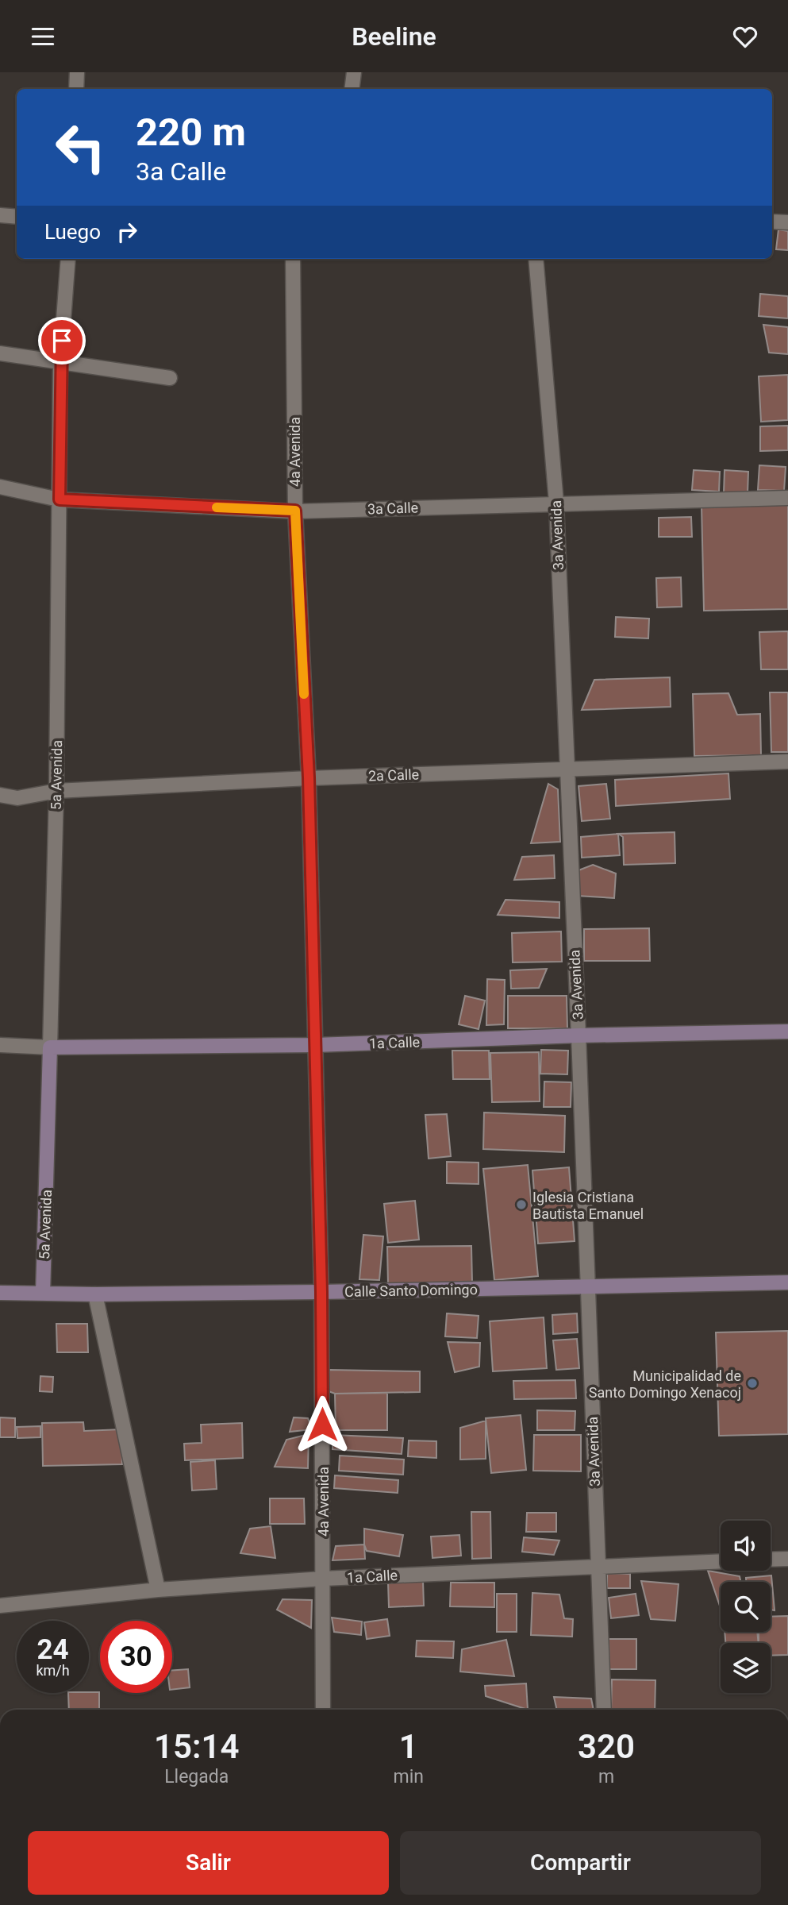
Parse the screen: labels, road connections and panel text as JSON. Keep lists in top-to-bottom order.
{
  "streets": {
    "main road": ["5a Avenida", "1a Calle", "Calle Santo Domingo"],
    "street": [
      "4a Avenida",
      "3a Calle",
      "3a Avenida",
      "2a Calle"
    ]
  },
  "crossings": [
    ["4a Avenida", "3a Calle"],
    ["4a Avenida", "2a Calle"],
    ["4a Avenida", "1a Calle"],
    ["4a Avenida", "Calle Santo Domingo"],
    ["3a Calle", "3a Avenida"],
    ["3a Calle", "5a Avenida"],
    ["3a Avenida", "2a Calle"],
    ["3a Avenida", "1a Calle"],
    ["3a Avenida", "Calle Santo Domingo"],
    ["5a Avenida", "2a Calle"],
    ["5a Avenida", "1a Calle"],
    ["5a Avenida", "Calle Santo Domingo"]
  ],
  "places": ["Iglesia Cristiana Bautista Emanuel", "Municipalidad de Santo Domingo Xenacoj"],
  "page": {
    "header": "Beeline",
    "turn": ["220 m", "3a Calle"],
    "then": "Luego",
    "speed": "24 km/h",
    "limit": "30",
    "eta": [
      "15:14",
      "Llegada",
      "1",
      "min",
      "320",
      "m"
    ],
    "buttons": ["Salir", "Compartir"]
  }
}
